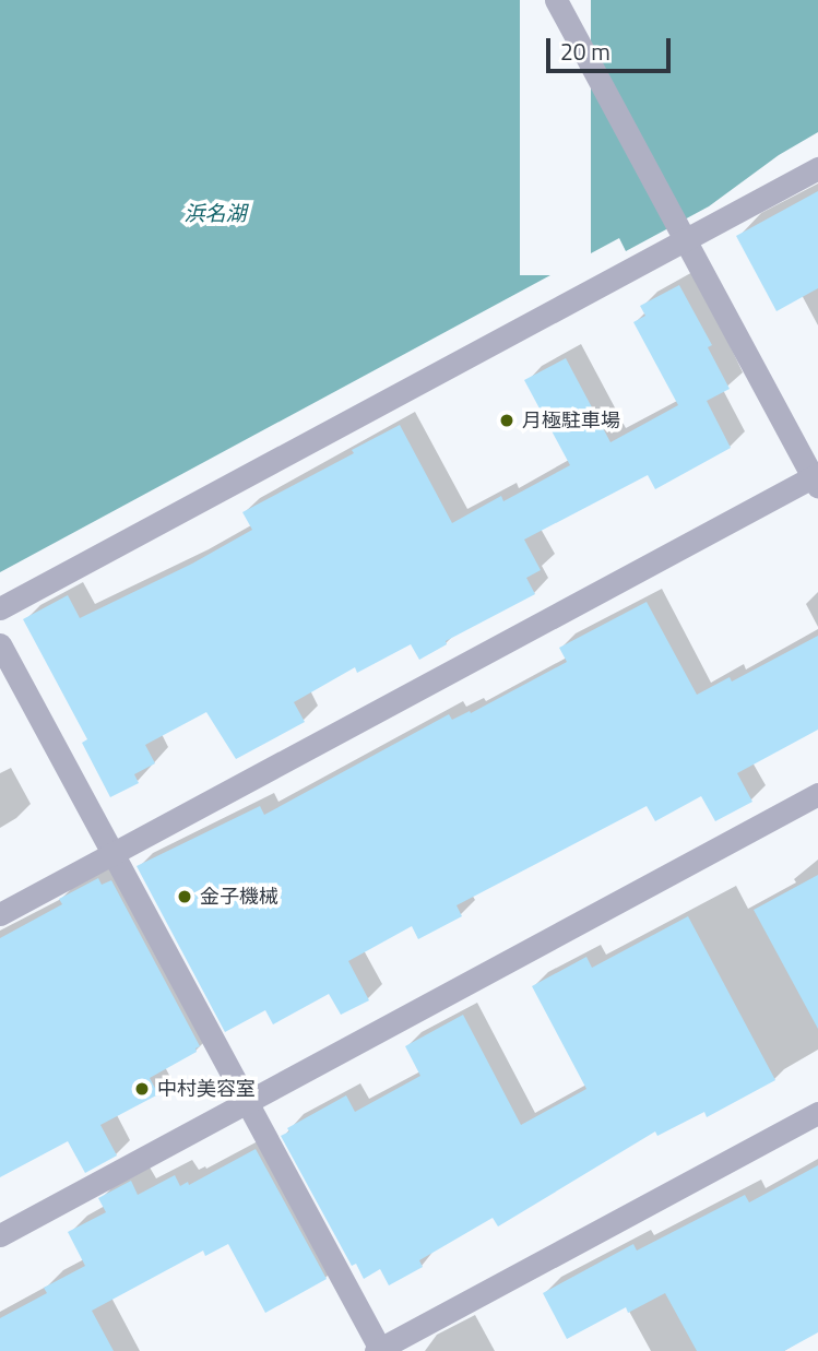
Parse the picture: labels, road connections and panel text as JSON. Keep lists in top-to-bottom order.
{
  "water": ["浜名湖"],
  "places": ["月極駐車場", "金子機械", "中村美容室"],
  "scale_bar": "20 m"
}
